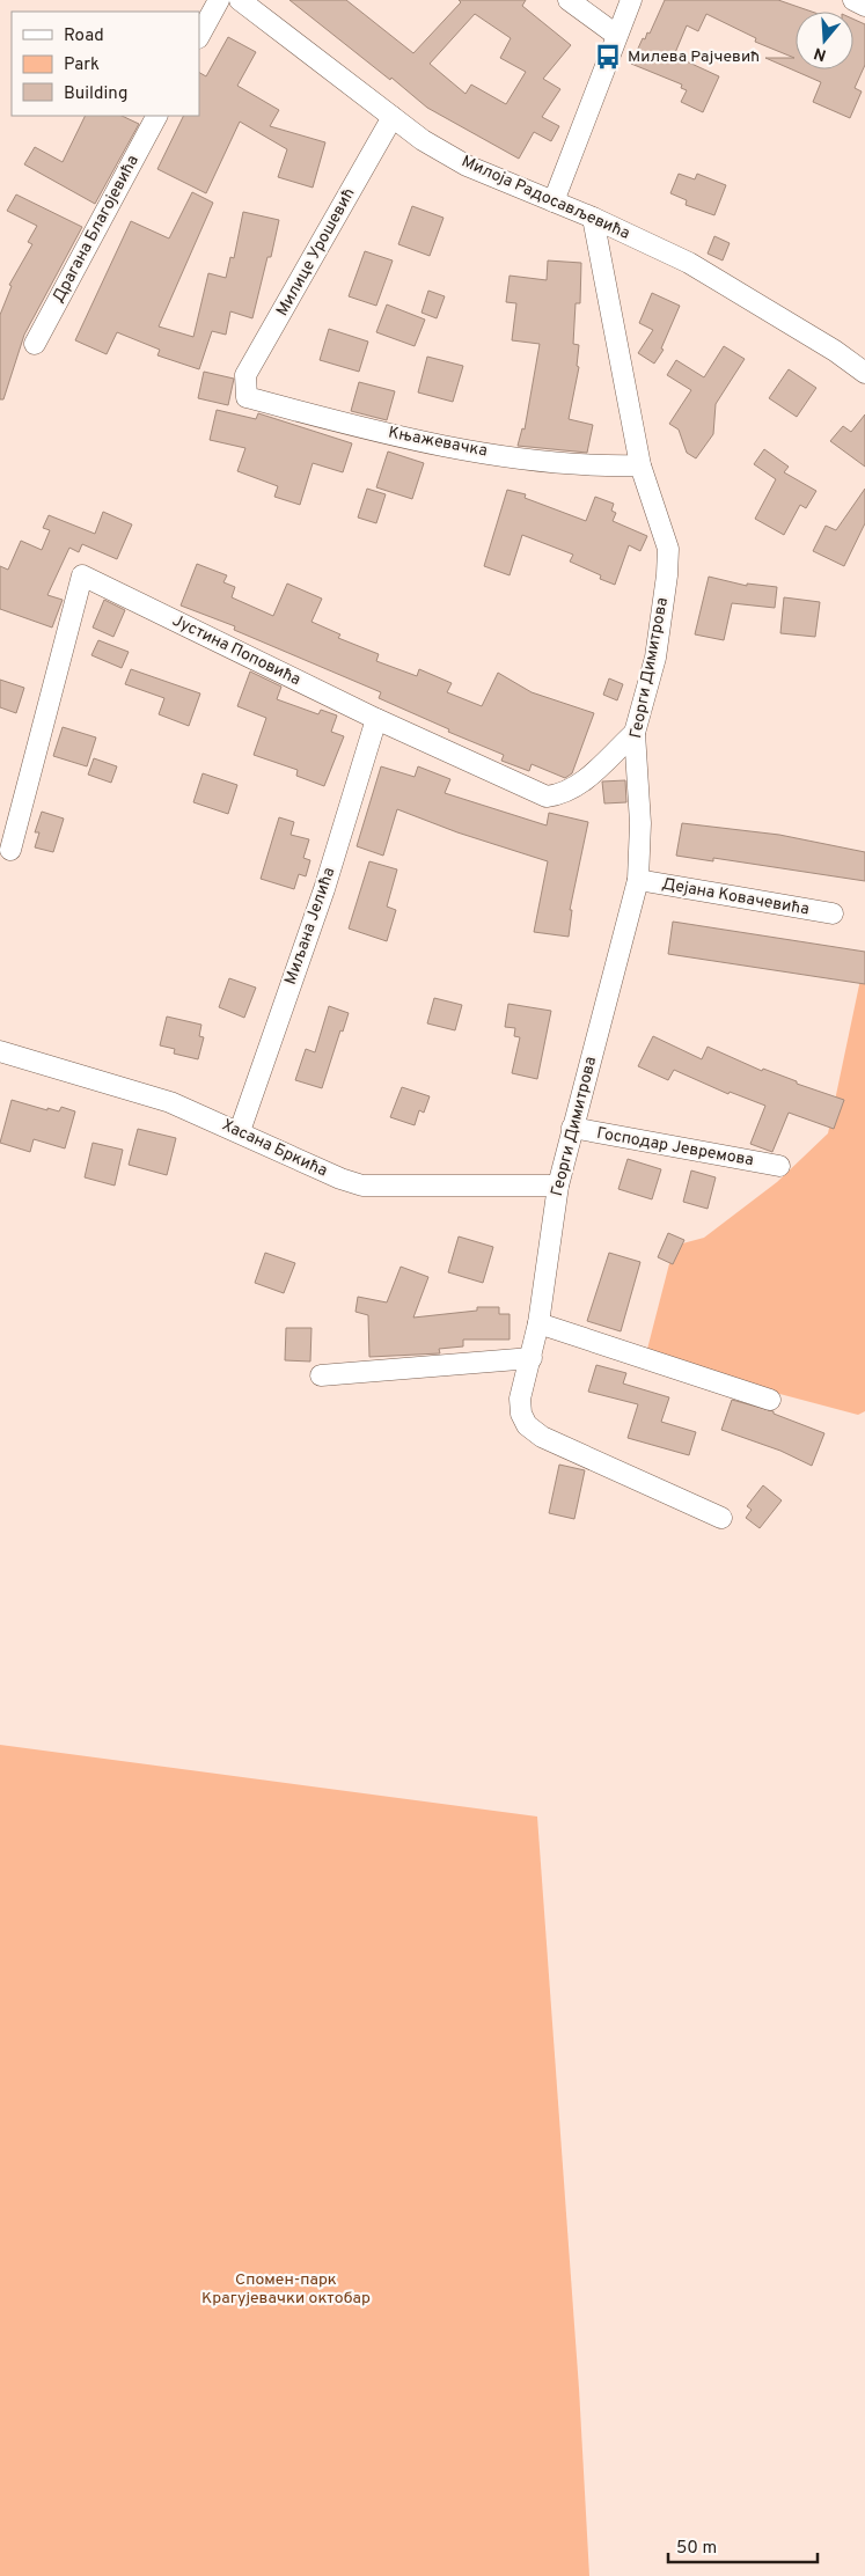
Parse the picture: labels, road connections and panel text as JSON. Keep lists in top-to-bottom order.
{
  "streets": {
    "street": [
      "Милоја Радосављевића",
      "Драгана Благојевића",
      "Милице Урошевић",
      "Књажевачка",
      "Јустина Поповића",
      "Георги Димитрова",
      "Дејана Ковачевића",
      "Миљана Јелића",
      "Господар Јевремова",
      "Хасана Бркића"
    ]
  },
  "crossings": [
    ["Милоја Радосављевића", "Милице Урошевић"],
    ["Милоја Радосављевића", "Георги Димитрова"],
    ["Милице Урошевић", "Књажевачка"],
    ["Књажевачка", "Георги Димитрова"],
    ["Јустина Поповића", "Георги Димитрова"],
    ["Јустина Поповића", "Миљана Јелића"],
    ["Георги Димитрова", "Дејана Ковачевића"],
    ["Георги Димитрова", "Господар Јевремова"],
    ["Георги Димитрова", "Хасана Бркића"],
    ["Миљана Јелића", "Хасана Бркића"]
  ],
  "parks": ["Спомен-парк Крагујевачки октобар"],
  "places": {
    "bus stop": ["Милева Рајчевић"]
  },
  "legend": ["Road", "Park", "Building"],
  "scale_bar": "50 m",
  "north": "bottom"
}
